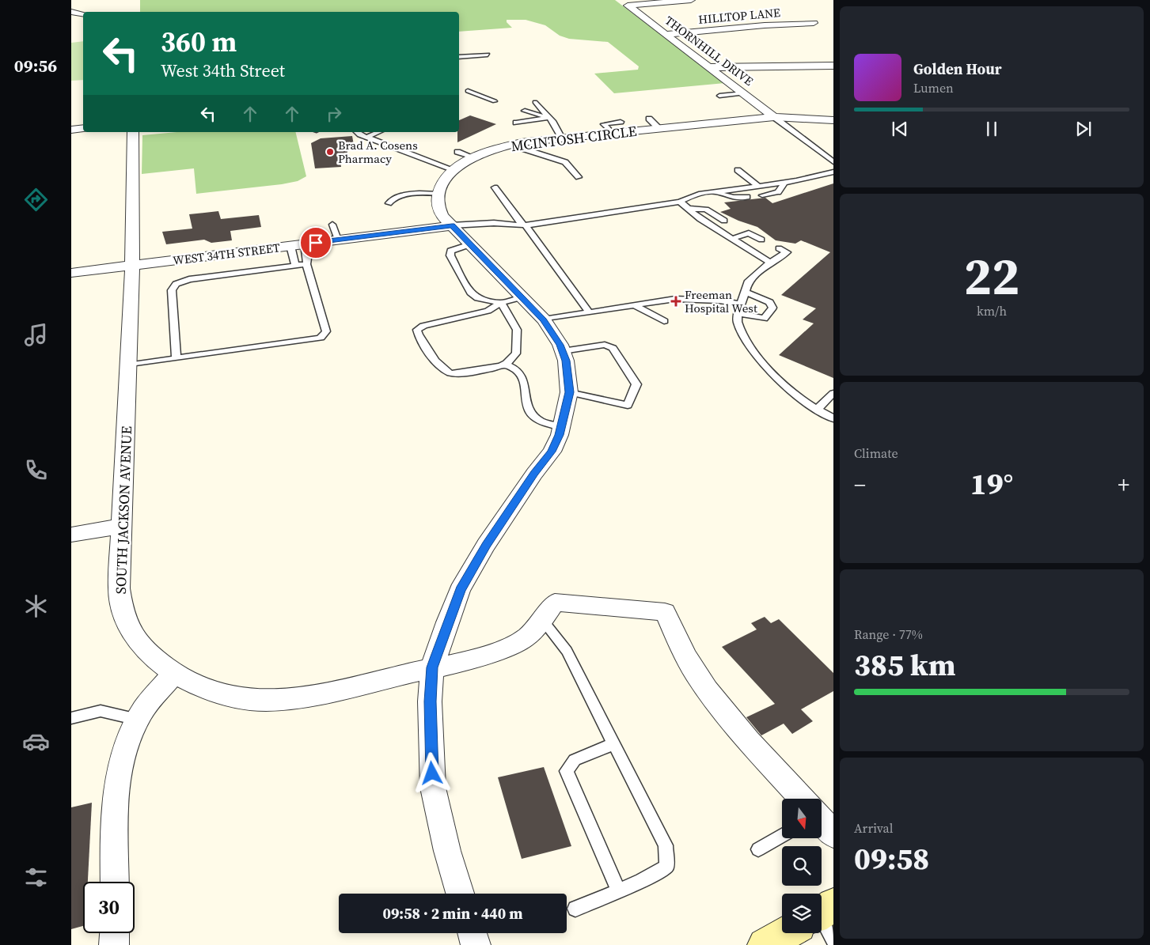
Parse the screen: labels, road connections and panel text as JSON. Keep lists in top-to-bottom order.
{
  "streets": {
    "street": [
      "HILLTOP LANE",
      "THORNHILL DRIVE",
      "MCINTOSH CIRCLE",
      "WEST 34TH STREET",
      "SOUTH JACKSON AVENUE"
    ]
  },
  "crossings": [
    ["HILLTOP LANE", "THORNHILL DRIVE"],
    ["THORNHILL DRIVE", "MCINTOSH CIRCLE"],
    ["WEST 34TH STREET", "SOUTH JACKSON AVENUE"]
  ],
  "places": {
    "other": ["Brad A. Cosens Pharmacy"],
    "health": ["Freeman Hospital West"]
  },
  "north": "bottom",
  "page": {
    "tabs": "09:56",
    "turn": ["360 m", "West 34th Street"],
    "song": ["Golden Hour", "Lumen"],
    "tile": [
      ["22", "km/h"],
      "Climate",
      ["Range · 77%", "385 km"],
      ["Arrival", "09:58"]
    ],
    "heat": ["−", "19°", "+"],
    "limit": "30",
    "trip": "09:58 · 2 min · 440 m"
  }
}
